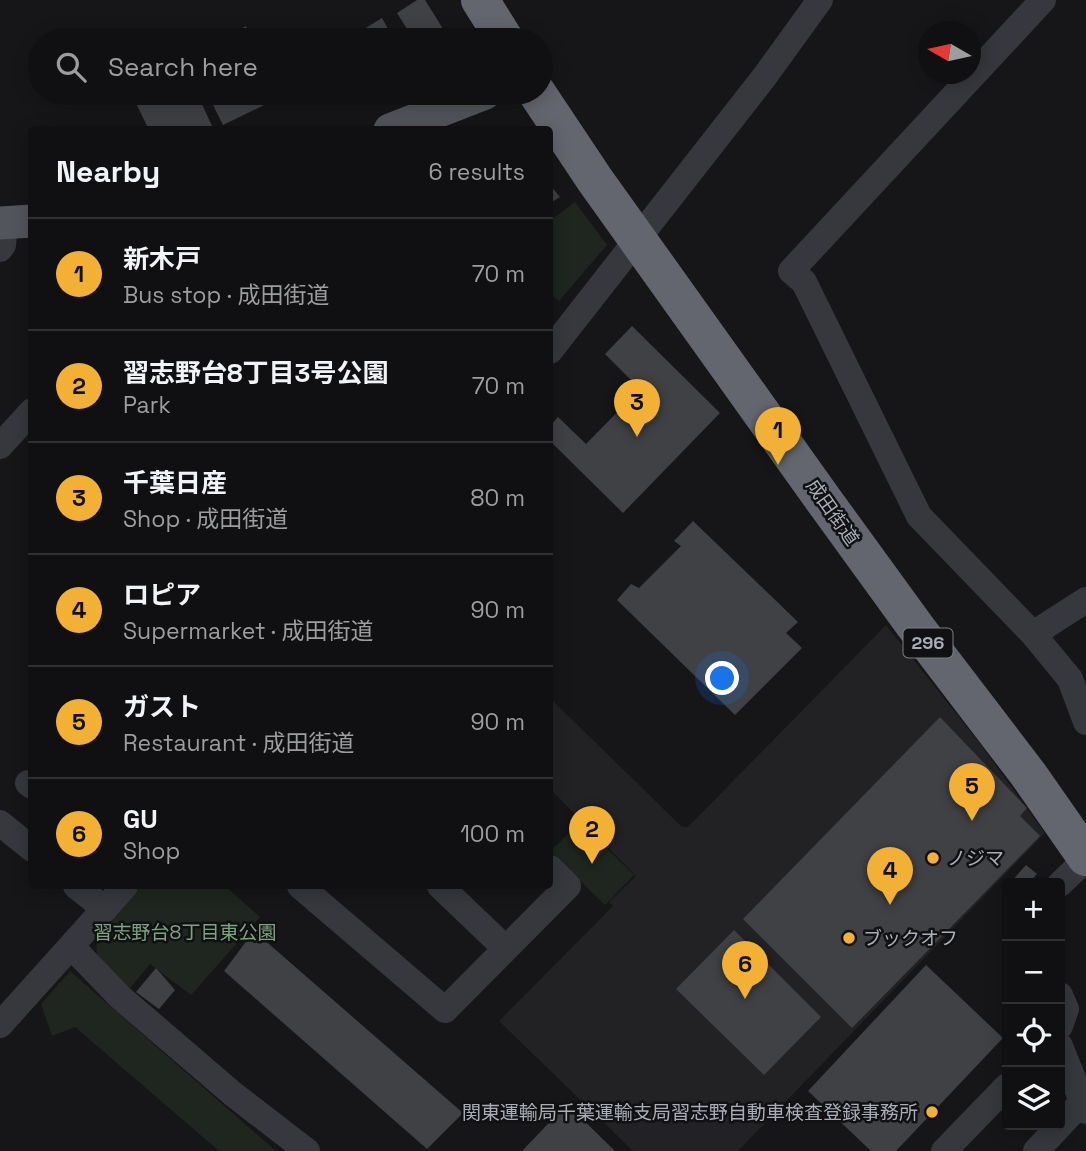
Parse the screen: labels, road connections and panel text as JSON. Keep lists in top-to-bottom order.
{
  "streets": {
    "highway": ["成田街道", "296"]
  },
  "parks": ["習志野台8丁目東公園"],
  "places": ["ノジマ", "ブックオフ", "関東運輸局千葉運輸支局習志野自動車検査登録事務所"],
  "north": "left",
  "page": {
    "search": "Search here",
    "heading": ["Nearby", "6 results"],
    "list": [
      {
        "mark": "1",
        "name": "新木戸",
        "note": "Bus stop · 成田街道",
        "value": "70 m"
      },
      {
        "mark": "2",
        "name": "習志野台8丁目3号公園",
        "note": "Park",
        "value": "70 m"
      },
      {
        "mark": "3",
        "name": "千葉日産",
        "note": "Shop · 成田街道",
        "value": "80 m"
      },
      {
        "mark": "4",
        "name": "ロピア",
        "note": "Supermarket · 成田街道",
        "value": "90 m"
      },
      {
        "mark": "5",
        "name": "ガスト",
        "note": "Restaurant · 成田街道",
        "value": "90 m"
      },
      {
        "mark": "6",
        "name": "GU",
        "note": "Shop",
        "value": "100 m"
      }
    ],
    "pins": [
      "3",
      "1",
      "5",
      "2",
      "4",
      "6"
    ],
    "map_buttons": ["+", "−"]
  }
}
